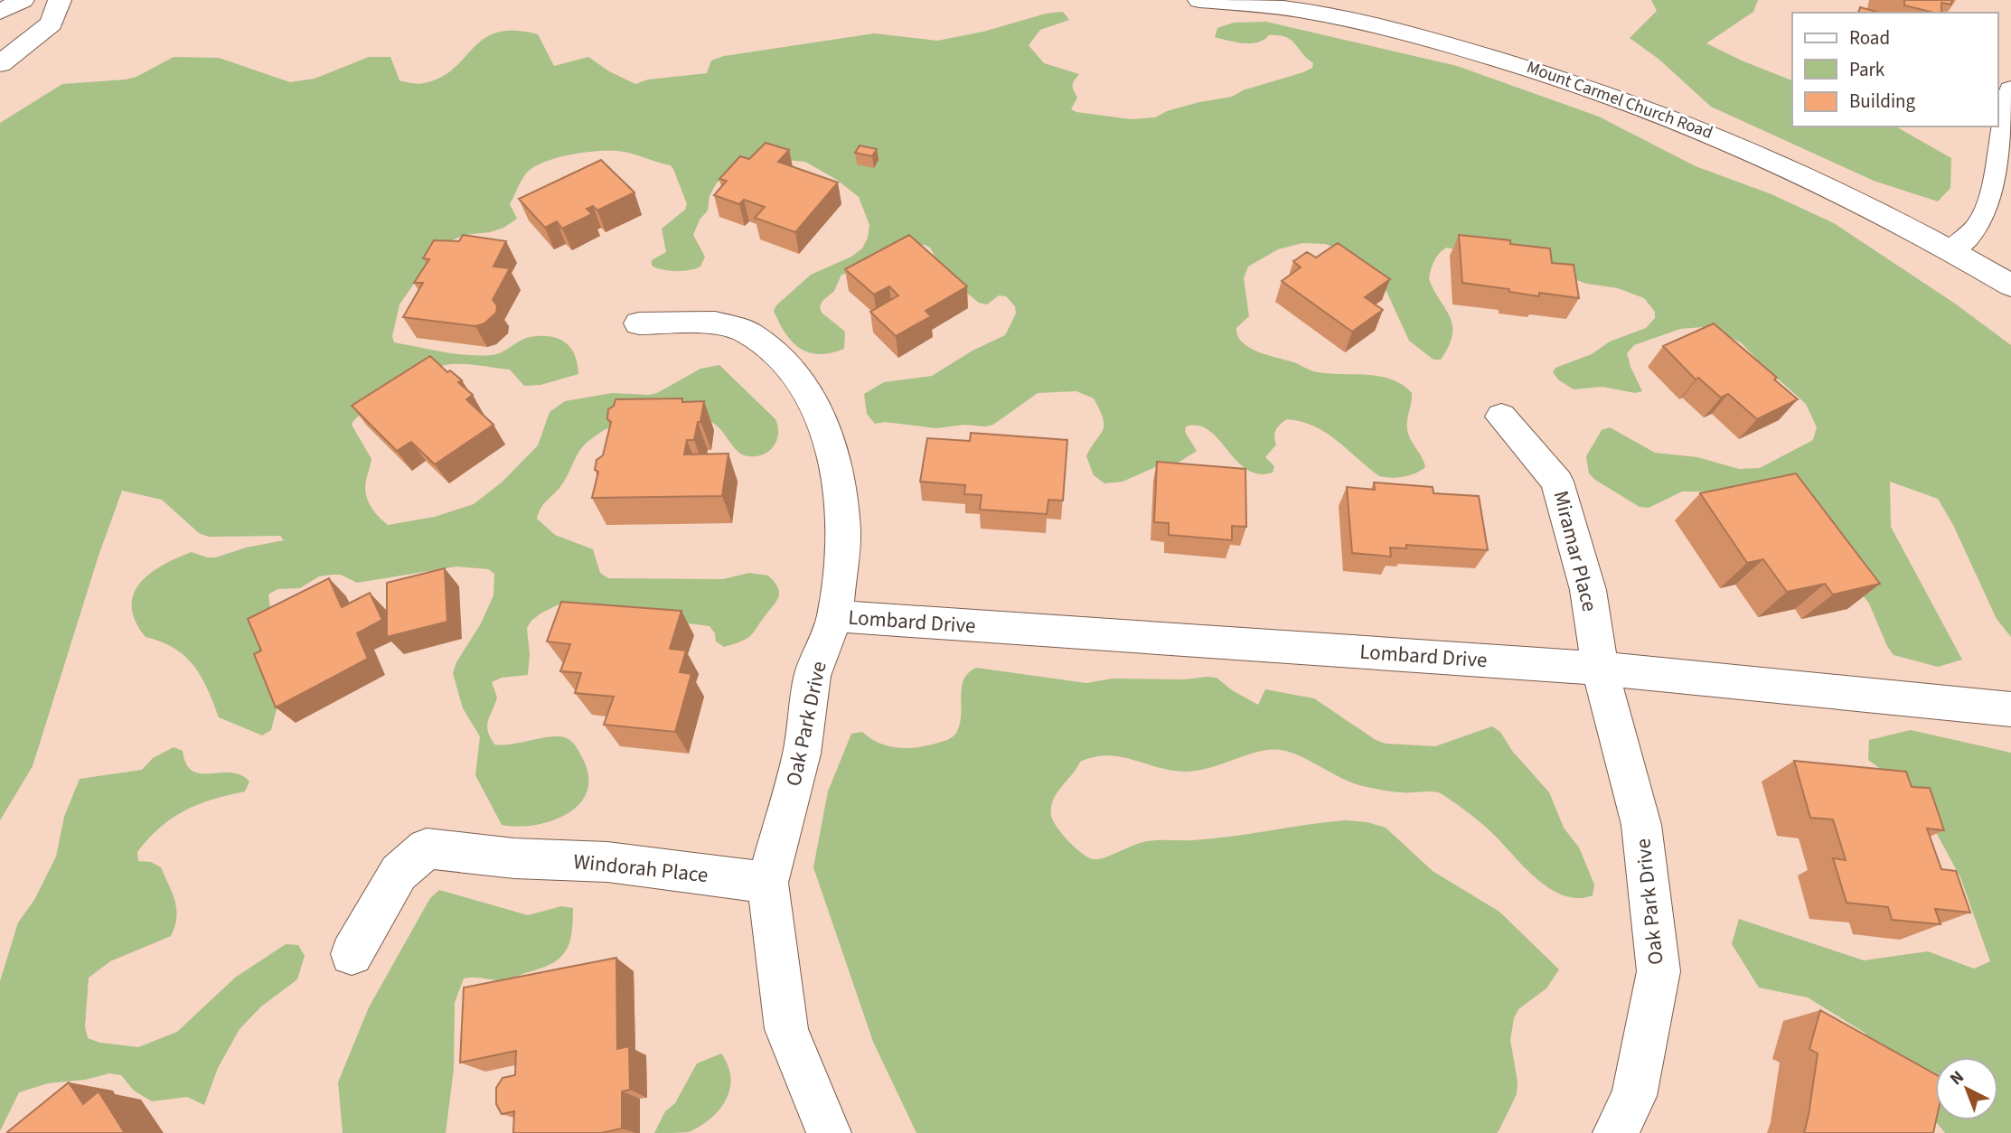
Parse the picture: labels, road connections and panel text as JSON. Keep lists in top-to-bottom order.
{
  "streets": {
    "main road": [
      "Mount Carmel Church Road",
      "Miramar Place",
      "Lombard Drive",
      "Oak Park Drive",
      "Windorah Place"
    ]
  },
  "crossings": [
    ["Miramar Place", "Lombard Drive"],
    ["Miramar Place", "Oak Park Drive"],
    ["Lombard Drive", "Oak Park Drive"],
    ["Oak Park Drive", "Windorah Place"]
  ],
  "legend": ["Road", "Park", "Building"],
  "north": "top left"
}
